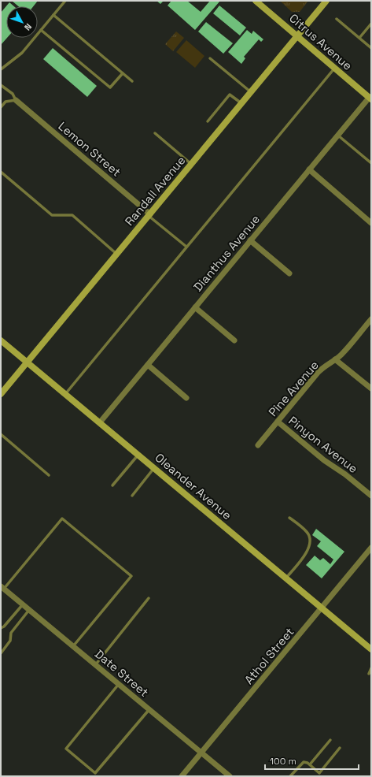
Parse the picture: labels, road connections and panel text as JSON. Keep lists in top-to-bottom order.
{
  "streets": {
    "street": [
      "Citrus Avenue",
      "Lemon Street",
      "Randall Avenue",
      "Dianthus Avenue",
      "Pine Avenue",
      "Pinyon Avenue",
      "Oleander Avenue",
      "Athol Street",
      "Date Street"
    ]
  },
  "crossings": [
    ["Citrus Avenue", "Randall Avenue"],
    ["Citrus Avenue", "Dianthus Avenue"],
    ["Lemon Street", "Randall Avenue"],
    ["Randall Avenue", "Oleander Avenue"],
    ["Dianthus Avenue", "Oleander Avenue"],
    ["Pine Avenue", "Pinyon Avenue"],
    ["Oleander Avenue", "Athol Street"],
    ["Athol Street", "Date Street"]
  ],
  "scale_bar": "100 m",
  "north": "bottom right"
}
